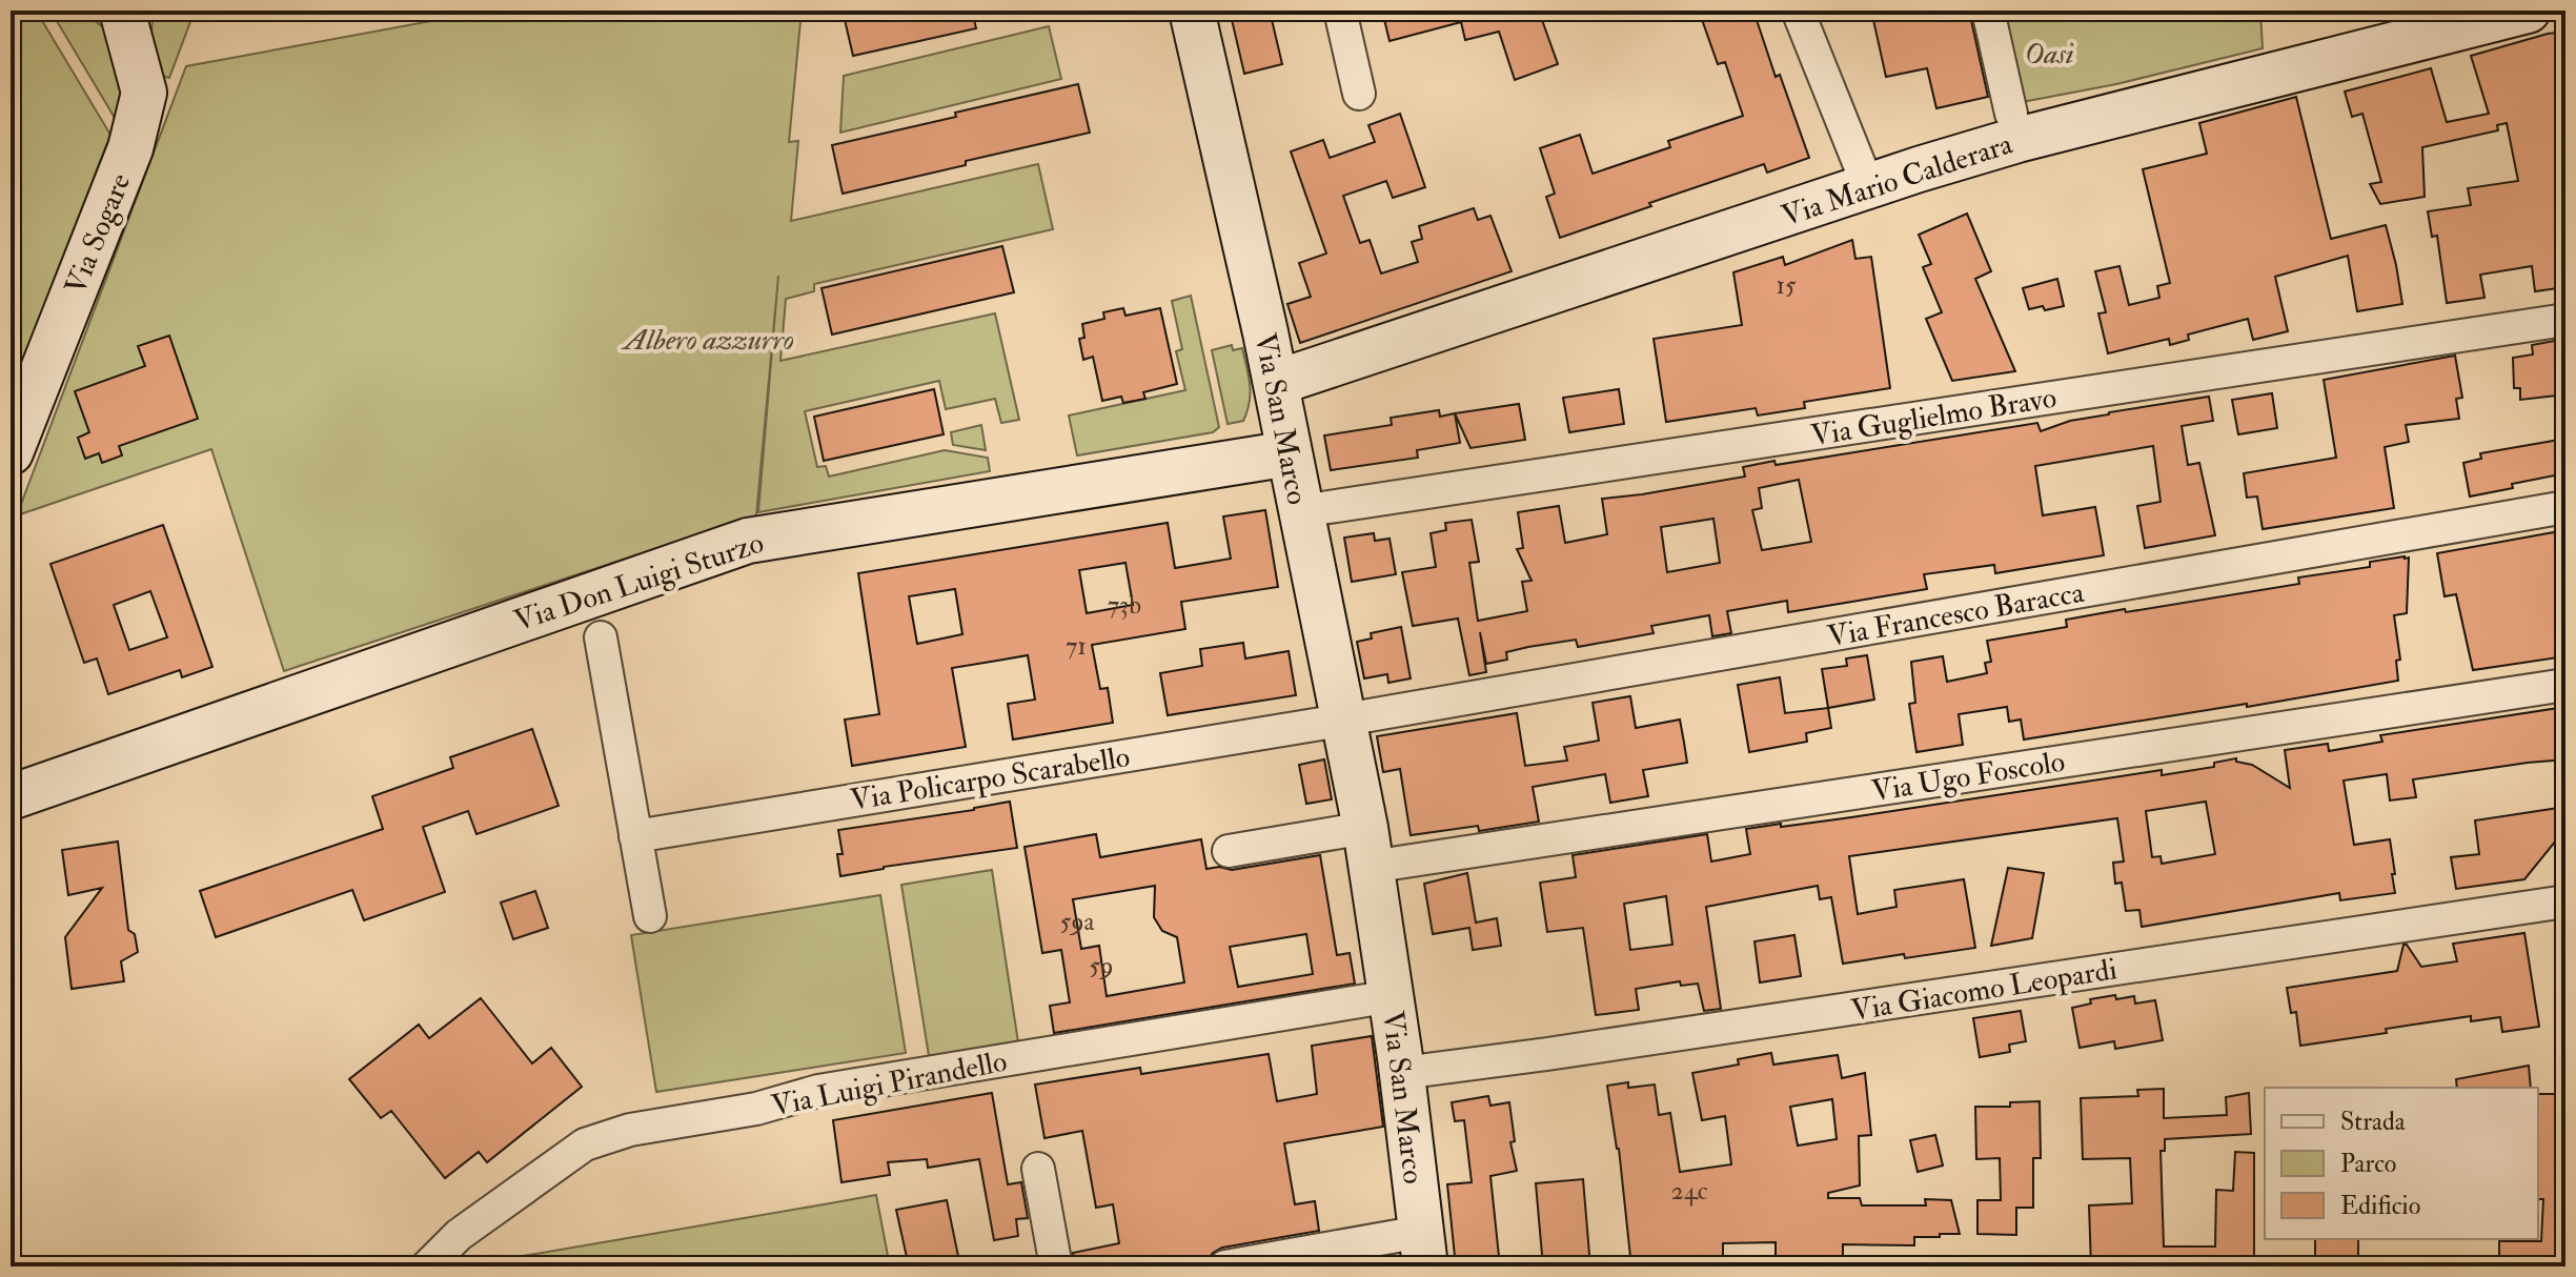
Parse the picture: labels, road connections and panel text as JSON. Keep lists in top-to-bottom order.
{
  "streets": {
    "street": [
      "Via Mario Calderara",
      "Via Sogare",
      "Via Guglielmo Bravo",
      "Via San Marco",
      "Via Don Luigi Sturzo",
      "Via Francesco Baracca",
      "Via Ugo Foscolo",
      "Via Policarpo Scarabello",
      "Via Giacomo Leopardi",
      "Via Luigi Pirandello"
    ]
  },
  "crossings": [
    ["Via Mario Calderara", "Via San Marco"],
    ["Via Guglielmo Bravo", "Via San Marco"],
    ["Via San Marco", "Via Don Luigi Sturzo"],
    ["Via San Marco", "Via Francesco Baracca"],
    ["Via San Marco", "Via Ugo Foscolo"],
    ["Via San Marco", "Via Policarpo Scarabello"],
    ["Via San Marco", "Via Giacomo Leopardi"],
    ["Via San Marco", "Via Luigi Pirandello"],
    ["Via Francesco Baracca", "Via Policarpo Scarabello"]
  ],
  "parks": ["Oasi", "Albero azzurro"],
  "house_numbers": [
    "15",
    "73b",
    "71",
    "59a",
    "59",
    "24c"
  ],
  "legend": ["Strada", "Parco", "Edificio"]
}
